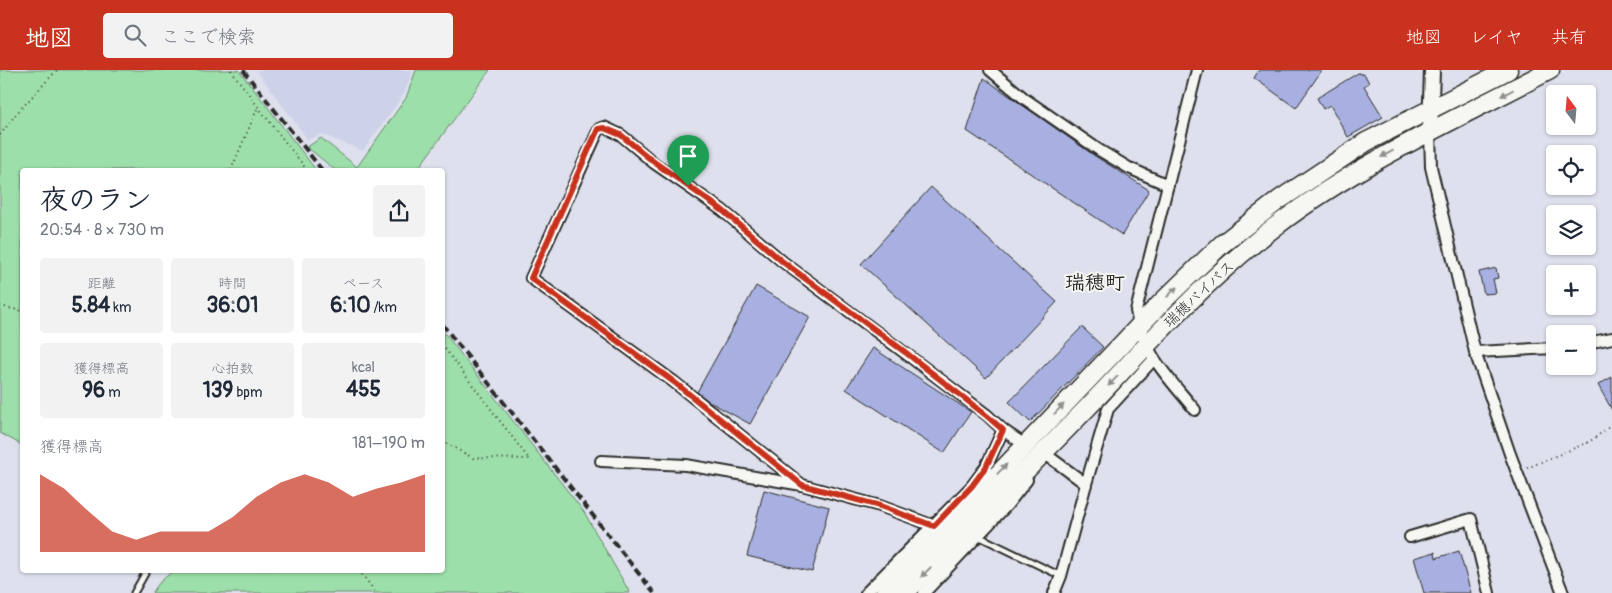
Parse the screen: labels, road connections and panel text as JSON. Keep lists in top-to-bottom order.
{
  "streets": {
    "highway": ["瑞穂バイパス"]
  },
  "districts": ["瑞穂町"],
  "north": "top",
  "page": {
    "header": "地図",
    "search": "ここで検索",
    "nav": ["地図", "レイヤ", "共有"],
    "map_buttons": ["+", "−"],
    "heading": ["夜のラン", "20:54 · 8 × 730 m"],
    "stats": [
      ["距離", "5.84 km"],
      ["時間", "36:01"],
      ["ペース", "6:10 /km"],
      ["獲得標高", "96 m"],
      ["心拍数", "139 bpm"],
      ["kcal", "455"]
    ],
    "chart": ["獲得標高", "181–190 m"]
  }
}
